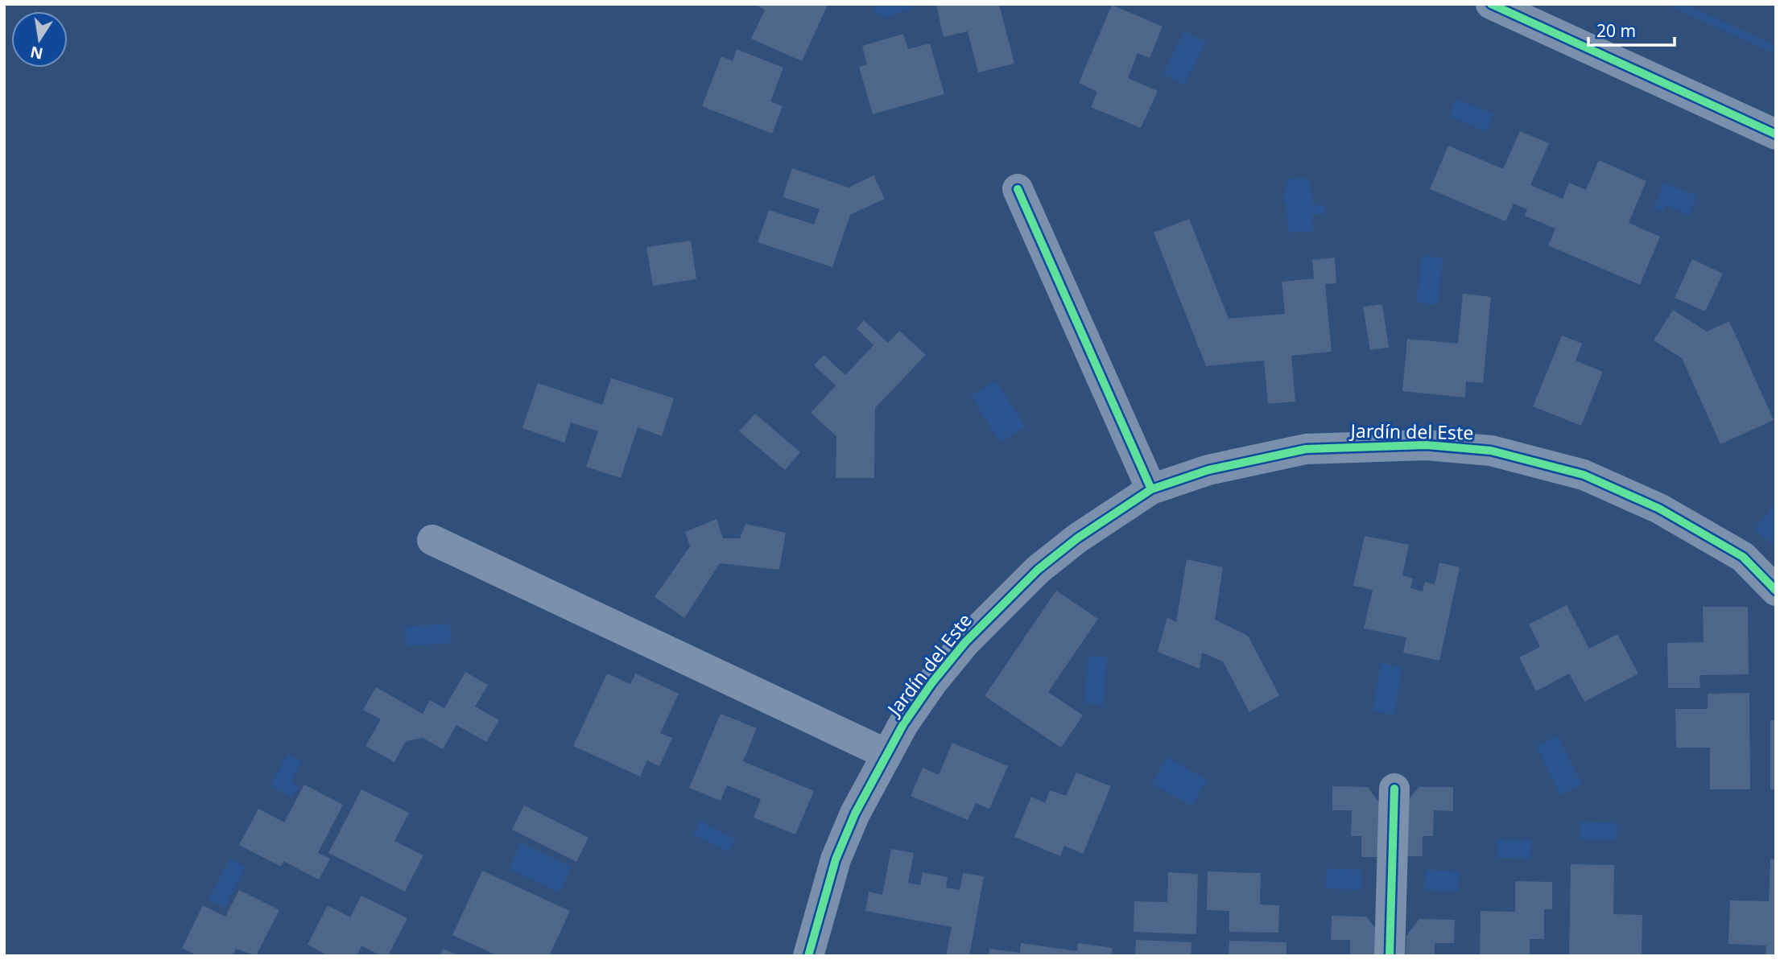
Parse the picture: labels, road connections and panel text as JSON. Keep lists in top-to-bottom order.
{
  "streets": {
    "street": ["Jardín del Este"]
  },
  "scale_bar": "20 m",
  "north": "bottom"
}
